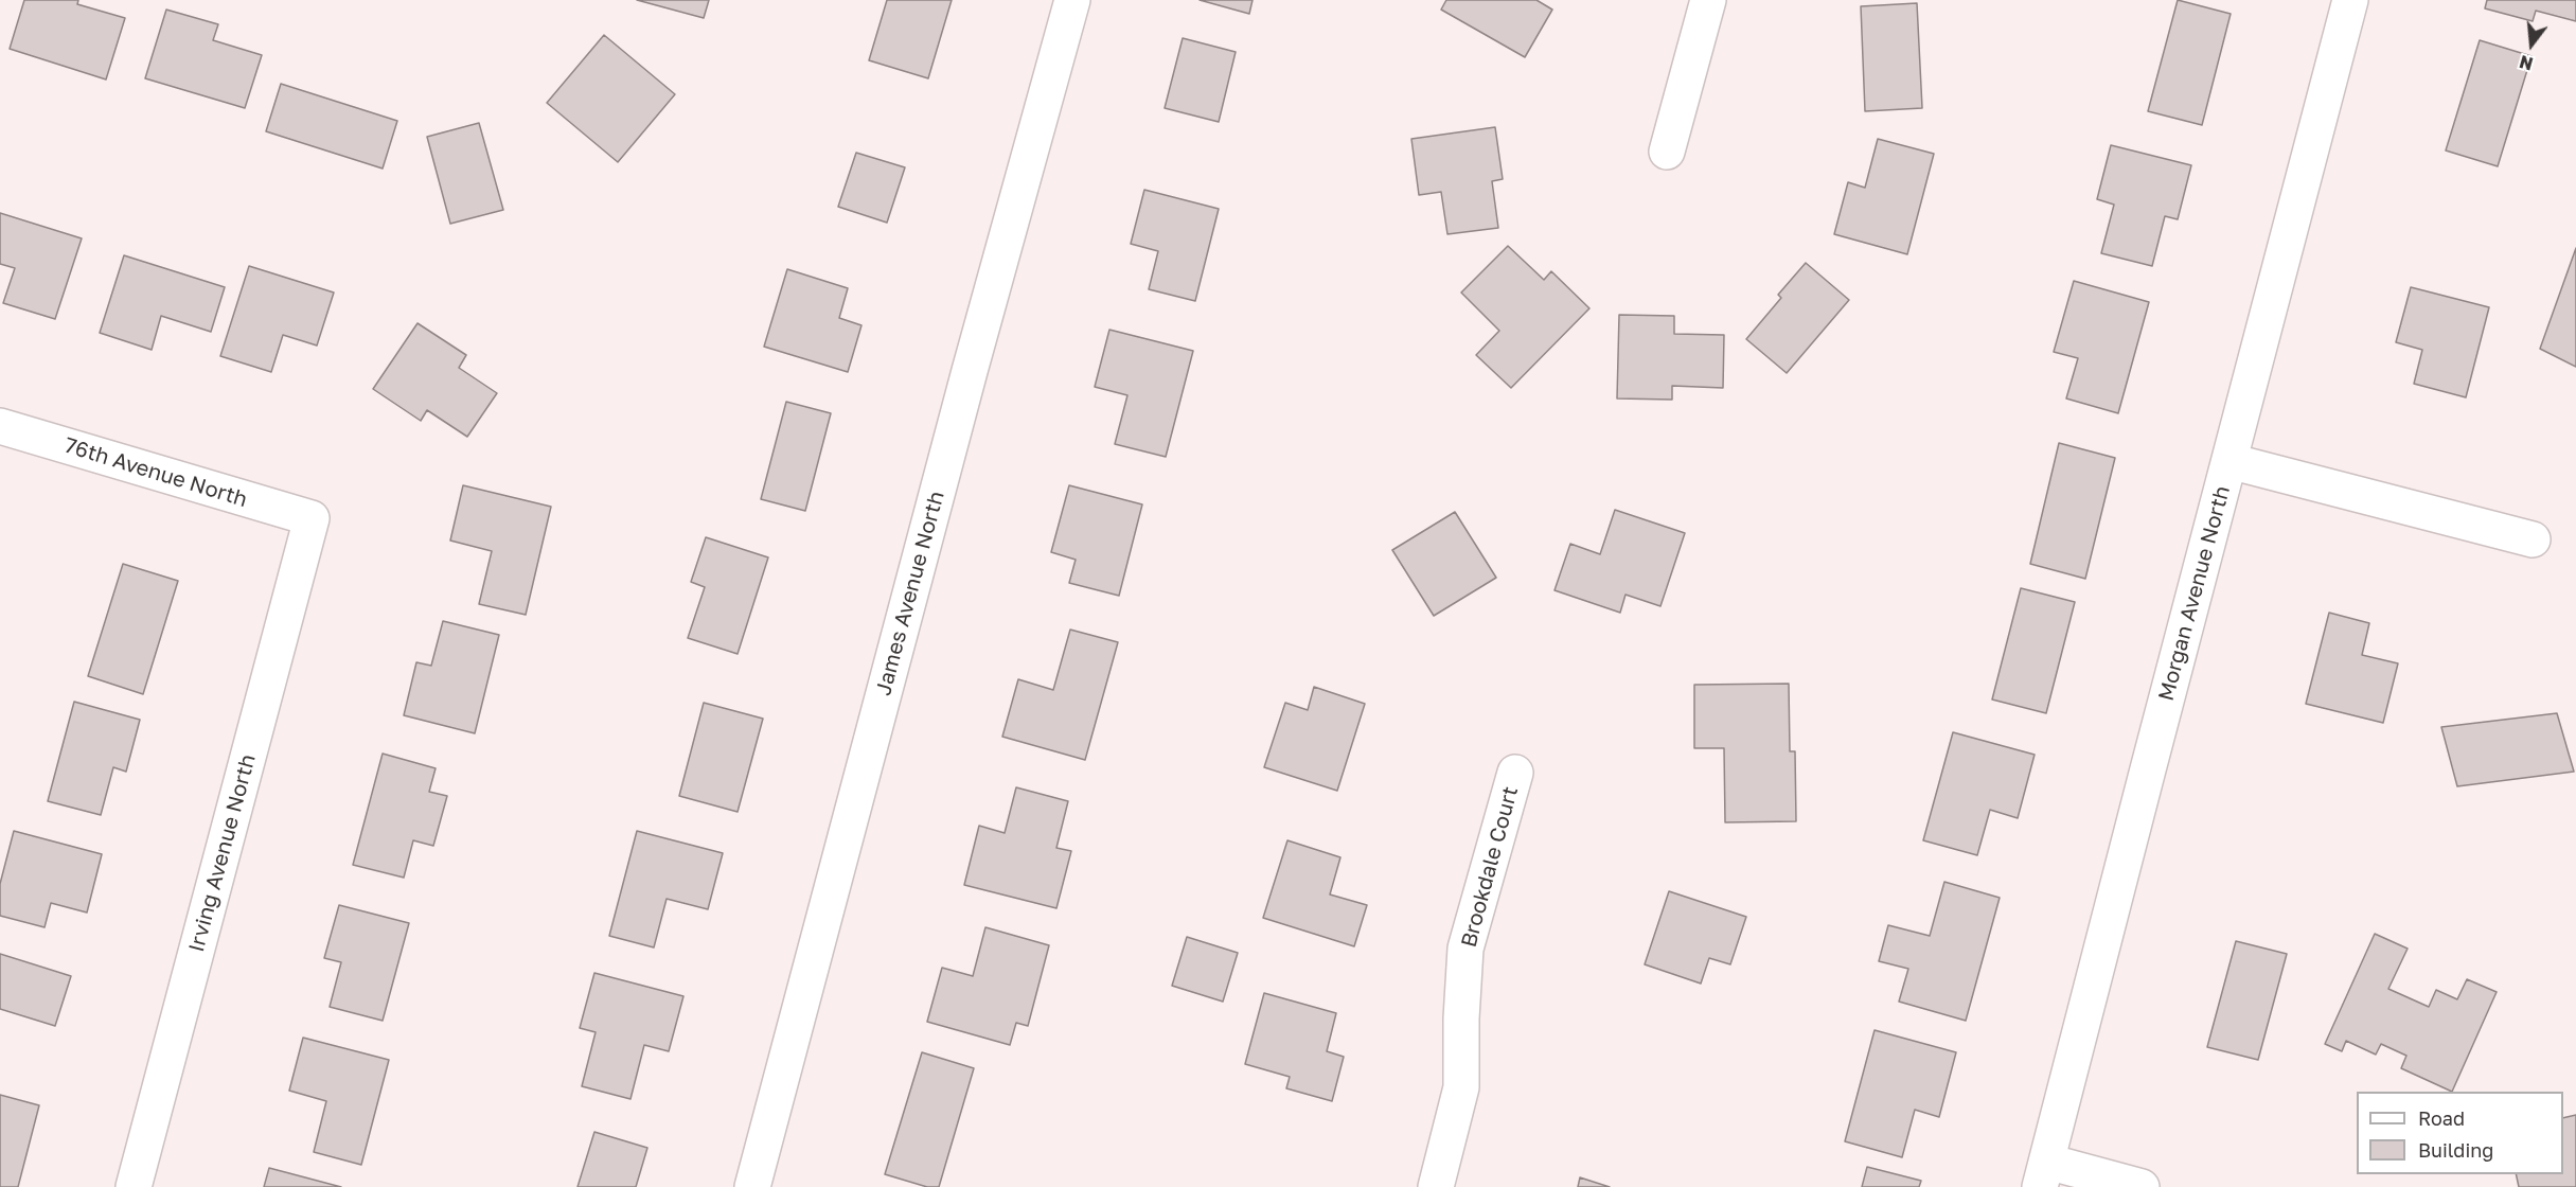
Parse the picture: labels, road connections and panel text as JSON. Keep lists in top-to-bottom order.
{
  "streets": {
    "street": [
      "76th Avenue North",
      "James Avenue North",
      "Morgan Avenue North",
      "Irving Avenue North",
      "Brookdale Court"
    ]
  },
  "crossings": [
    ["76th Avenue North", "Irving Avenue North"]
  ],
  "legend": ["Road", "Building"],
  "north": "bottom"
}
